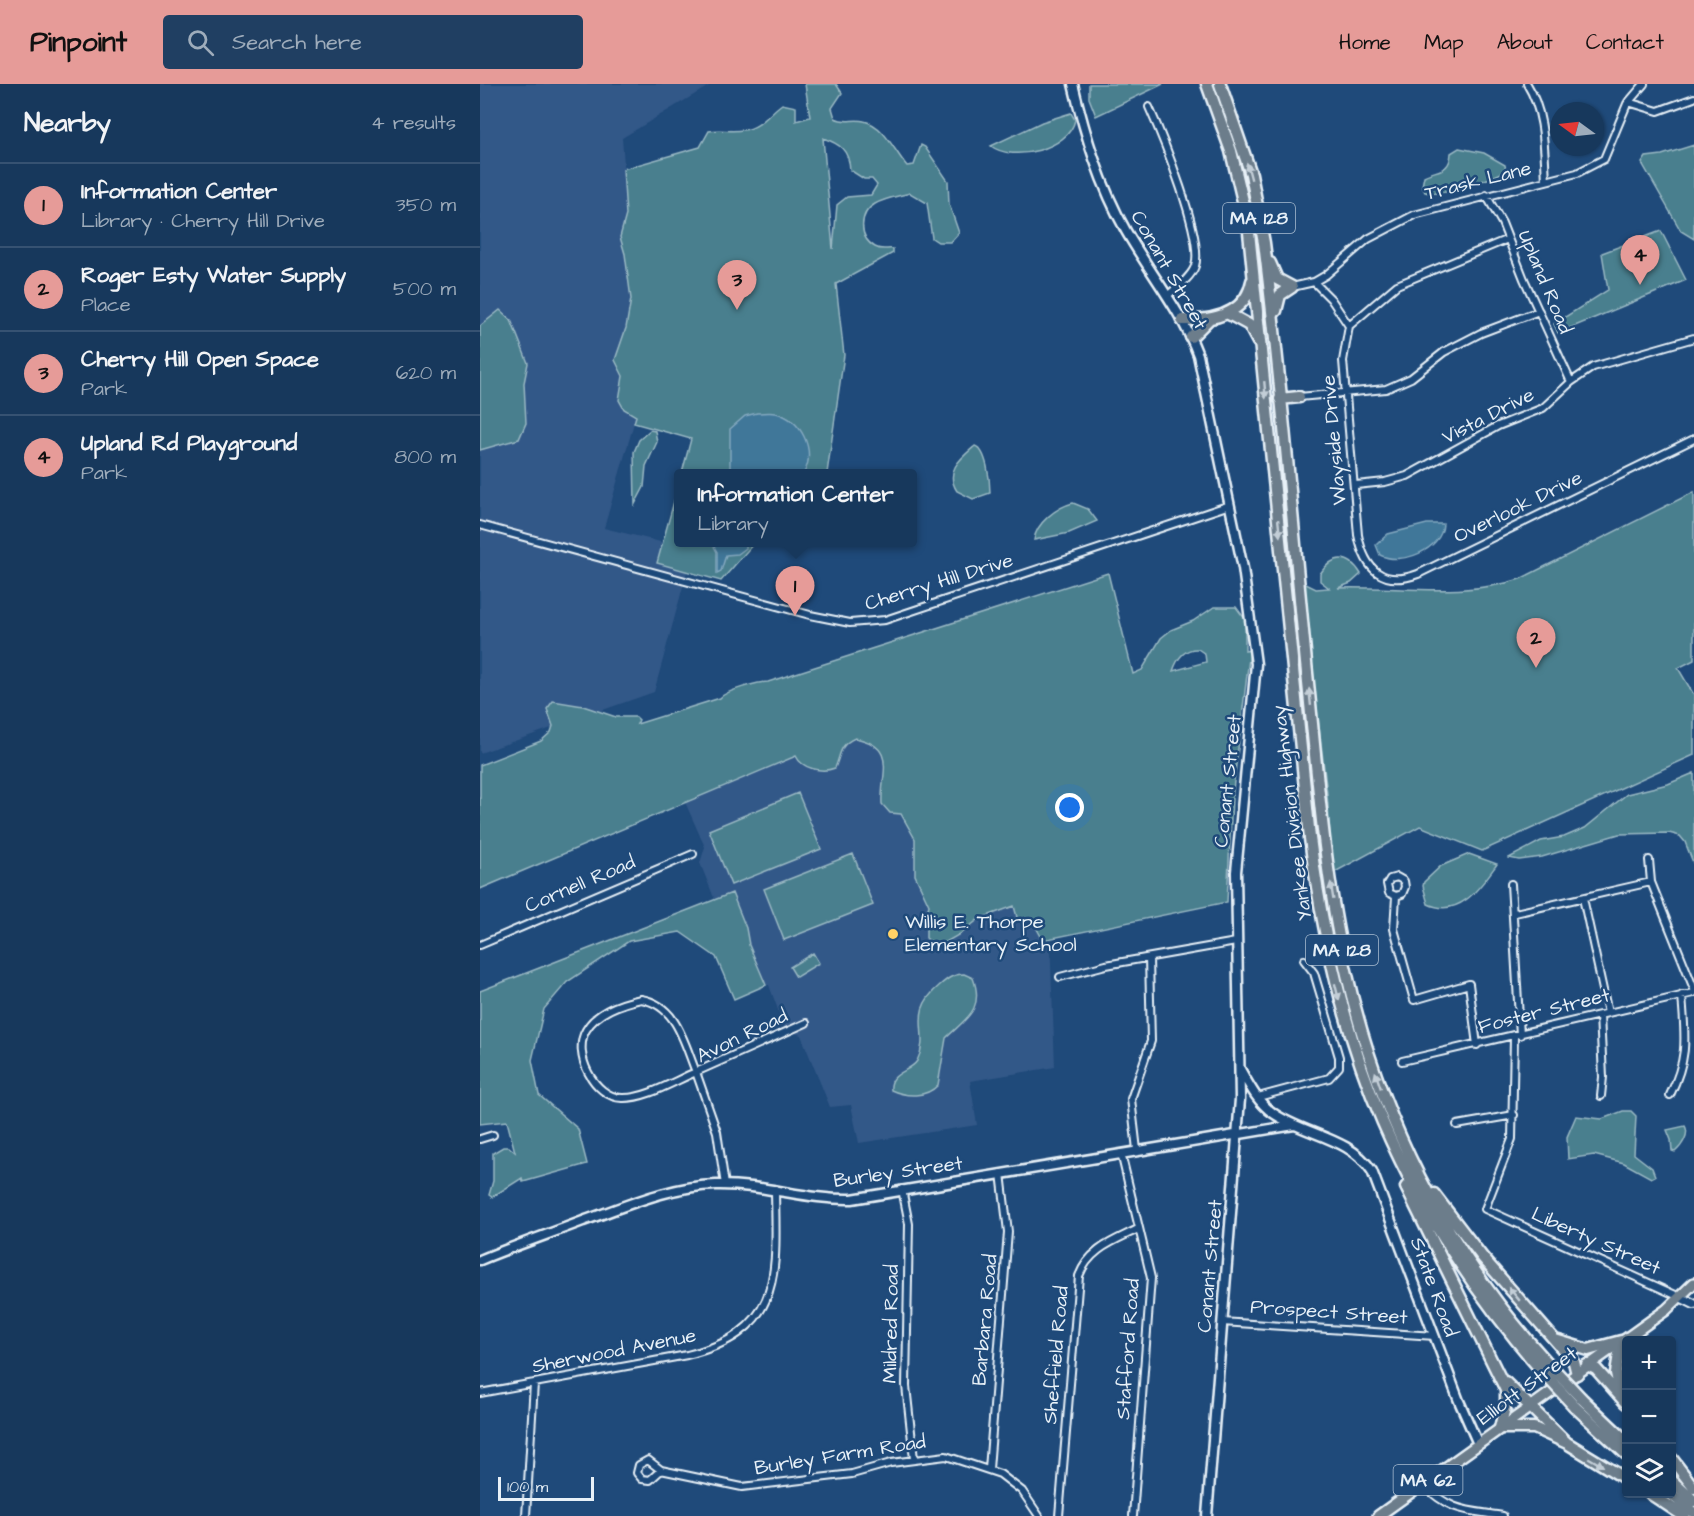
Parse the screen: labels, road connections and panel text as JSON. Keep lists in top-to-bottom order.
{
  "streets": {
    "highway": ["MA 128", "Yankee Division Highway"],
    "main road": [
      "Conant Street",
      "Burley Street",
      "State Road",
      "Elliott Street",
      "MA 62"
    ],
    "street": [
      "Trask Lane",
      "Upland Road",
      "Vista Drive",
      "Wayside Drive",
      "Overlook Drive",
      "Cherry Hill Drive",
      "Cornell Road",
      "Foster Street",
      "Avon Road",
      "Liberty Street",
      "Prospect Street",
      "Barbara Road",
      "Mildred Road",
      "Stafford Road",
      "Sherwood Avenue",
      "Sheffield Road",
      "Burley Farm Road"
    ]
  },
  "crossings": [
    ["Trask Lane", "Upland Road"],
    ["Conant Street", "Cherry Hill Drive"],
    ["Conant Street", "Burley Street"],
    ["Conant Street", "Prospect Street"],
    ["Upland Road", "Vista Drive"],
    ["Vista Drive", "Wayside Drive"],
    ["Wayside Drive", "Overlook Drive"],
    ["Avon Road", "Burley Street"],
    ["Burley Street", "State Road"],
    ["Burley Street", "Barbara Road"],
    ["Burley Street", "Mildred Road"],
    ["Burley Street", "Stafford Road"],
    ["Burley Street", "Sherwood Avenue"],
    ["Liberty Street", "Elliott Street"],
    ["State Road", "Prospect Street"],
    ["State Road", "Elliott Street"],
    ["Barbara Road", "Burley Farm Road"],
    ["Mildred Road", "Burley Farm Road"],
    ["Stafford Road", "Sheffield Road"]
  ],
  "places": ["Willis E. Thorpe Elementary School"],
  "scale_bar": "100 m",
  "north": "left",
  "page": {
    "header": "Pinpoint",
    "search": "Search here",
    "nav": [
      "Home",
      "Map",
      "About",
      "Contact"
    ],
    "heading": ["Nearby", "4 results"],
    "list": [
      {
        "mark": "1",
        "name": "Information Center",
        "note": "Library · Cherry Hill Drive",
        "value": "350 m"
      },
      {
        "mark": "2",
        "name": "Roger Esty Water Supply",
        "note": "Place",
        "value": "500 m"
      },
      {
        "mark": "3",
        "name": "Cherry Hill Open Space",
        "note": "Park",
        "value": "620 m"
      },
      {
        "mark": "4",
        "name": "Upland Rd Playground",
        "note": "Park",
        "value": "800 m"
      }
    ],
    "pins": [
      "4",
      "3",
      "1",
      "2"
    ],
    "popup": ["Information Center", "Library"],
    "map_buttons": ["+", "−"],
    "scale": "100 m"
  }
}
